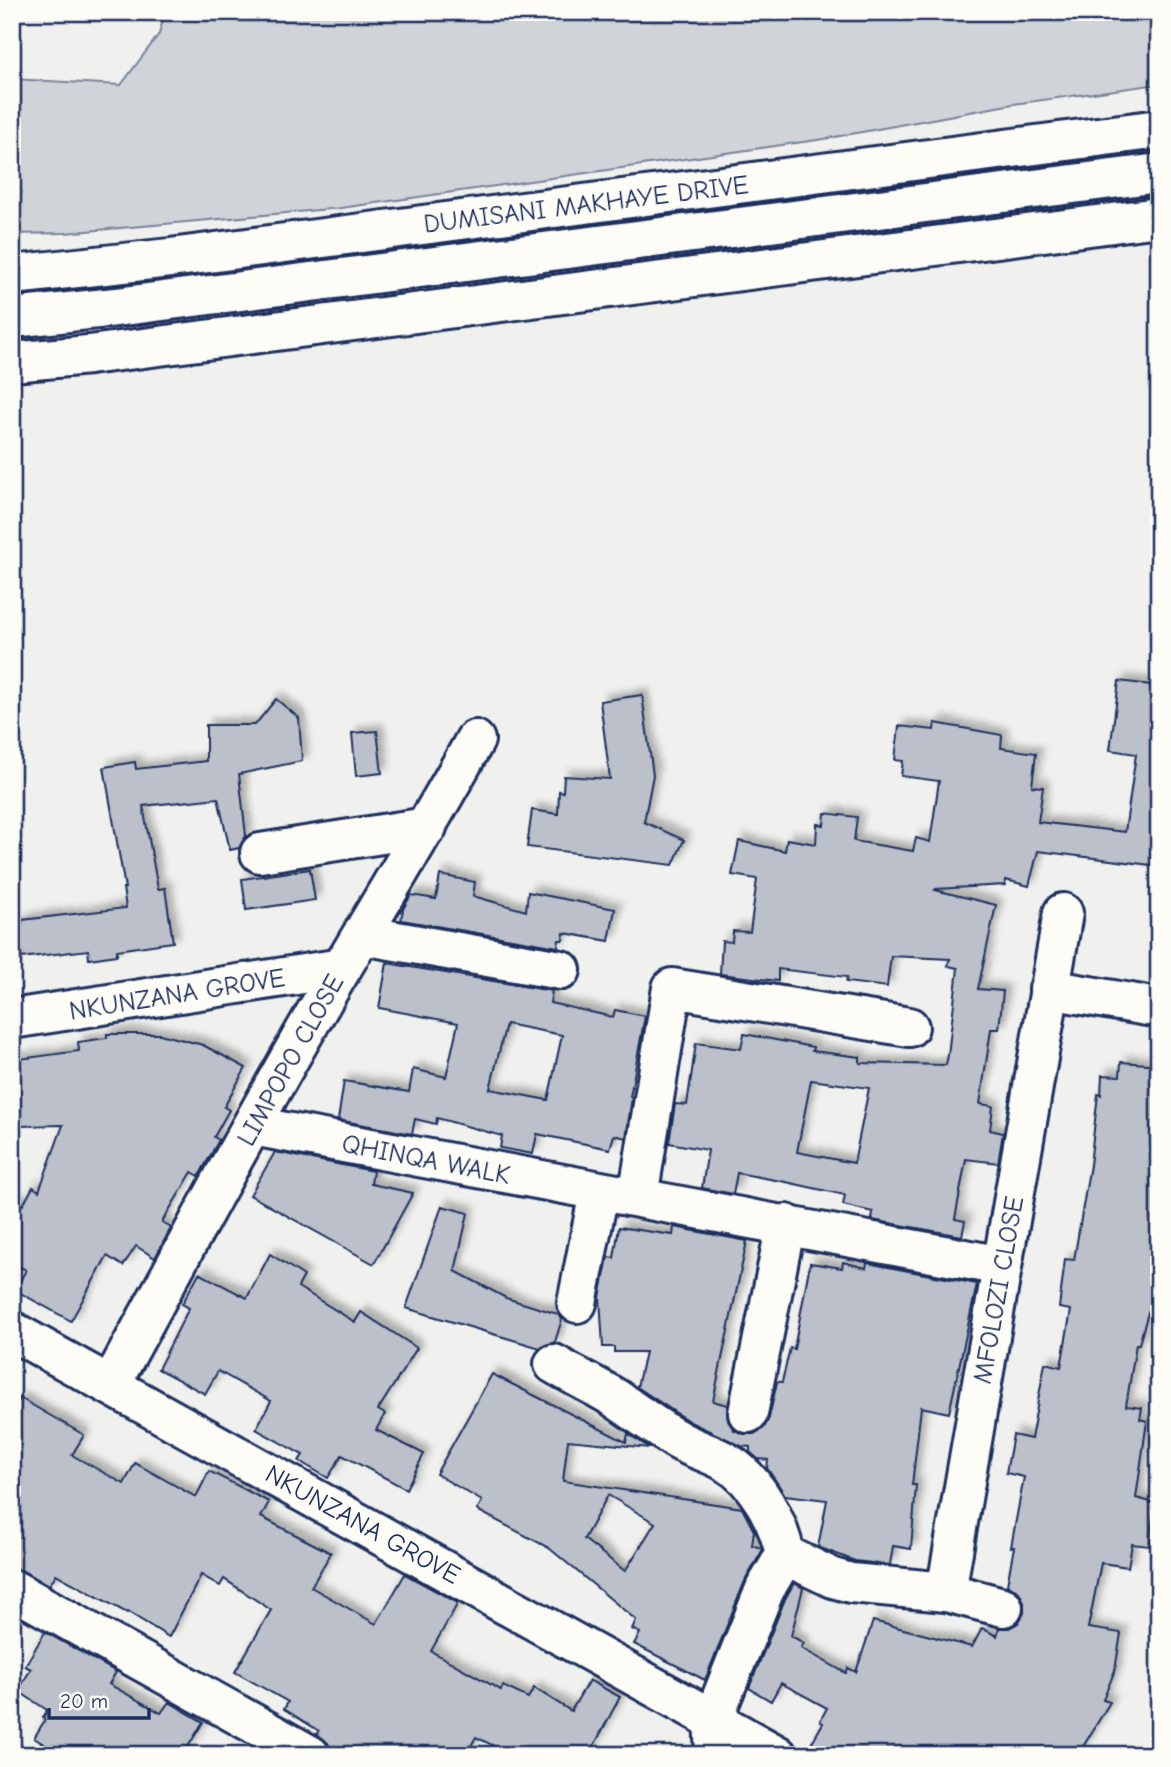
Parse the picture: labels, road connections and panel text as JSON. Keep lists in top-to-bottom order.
{
  "streets": {
    "street": [
      "DUMISANI MAKHAYE DRIVE",
      "NKUNZANA GROVE",
      "LIMPOPO CLOSE",
      "QHINQA WALK",
      "MFOLOZI CLOSE"
    ]
  },
  "crossings": [
    ["NKUNZANA GROVE", "LIMPOPO CLOSE"],
    ["LIMPOPO CLOSE", "QHINQA WALK"],
    ["QHINQA WALK", "MFOLOZI CLOSE"]
  ],
  "scale_bar": "20 m"
}
